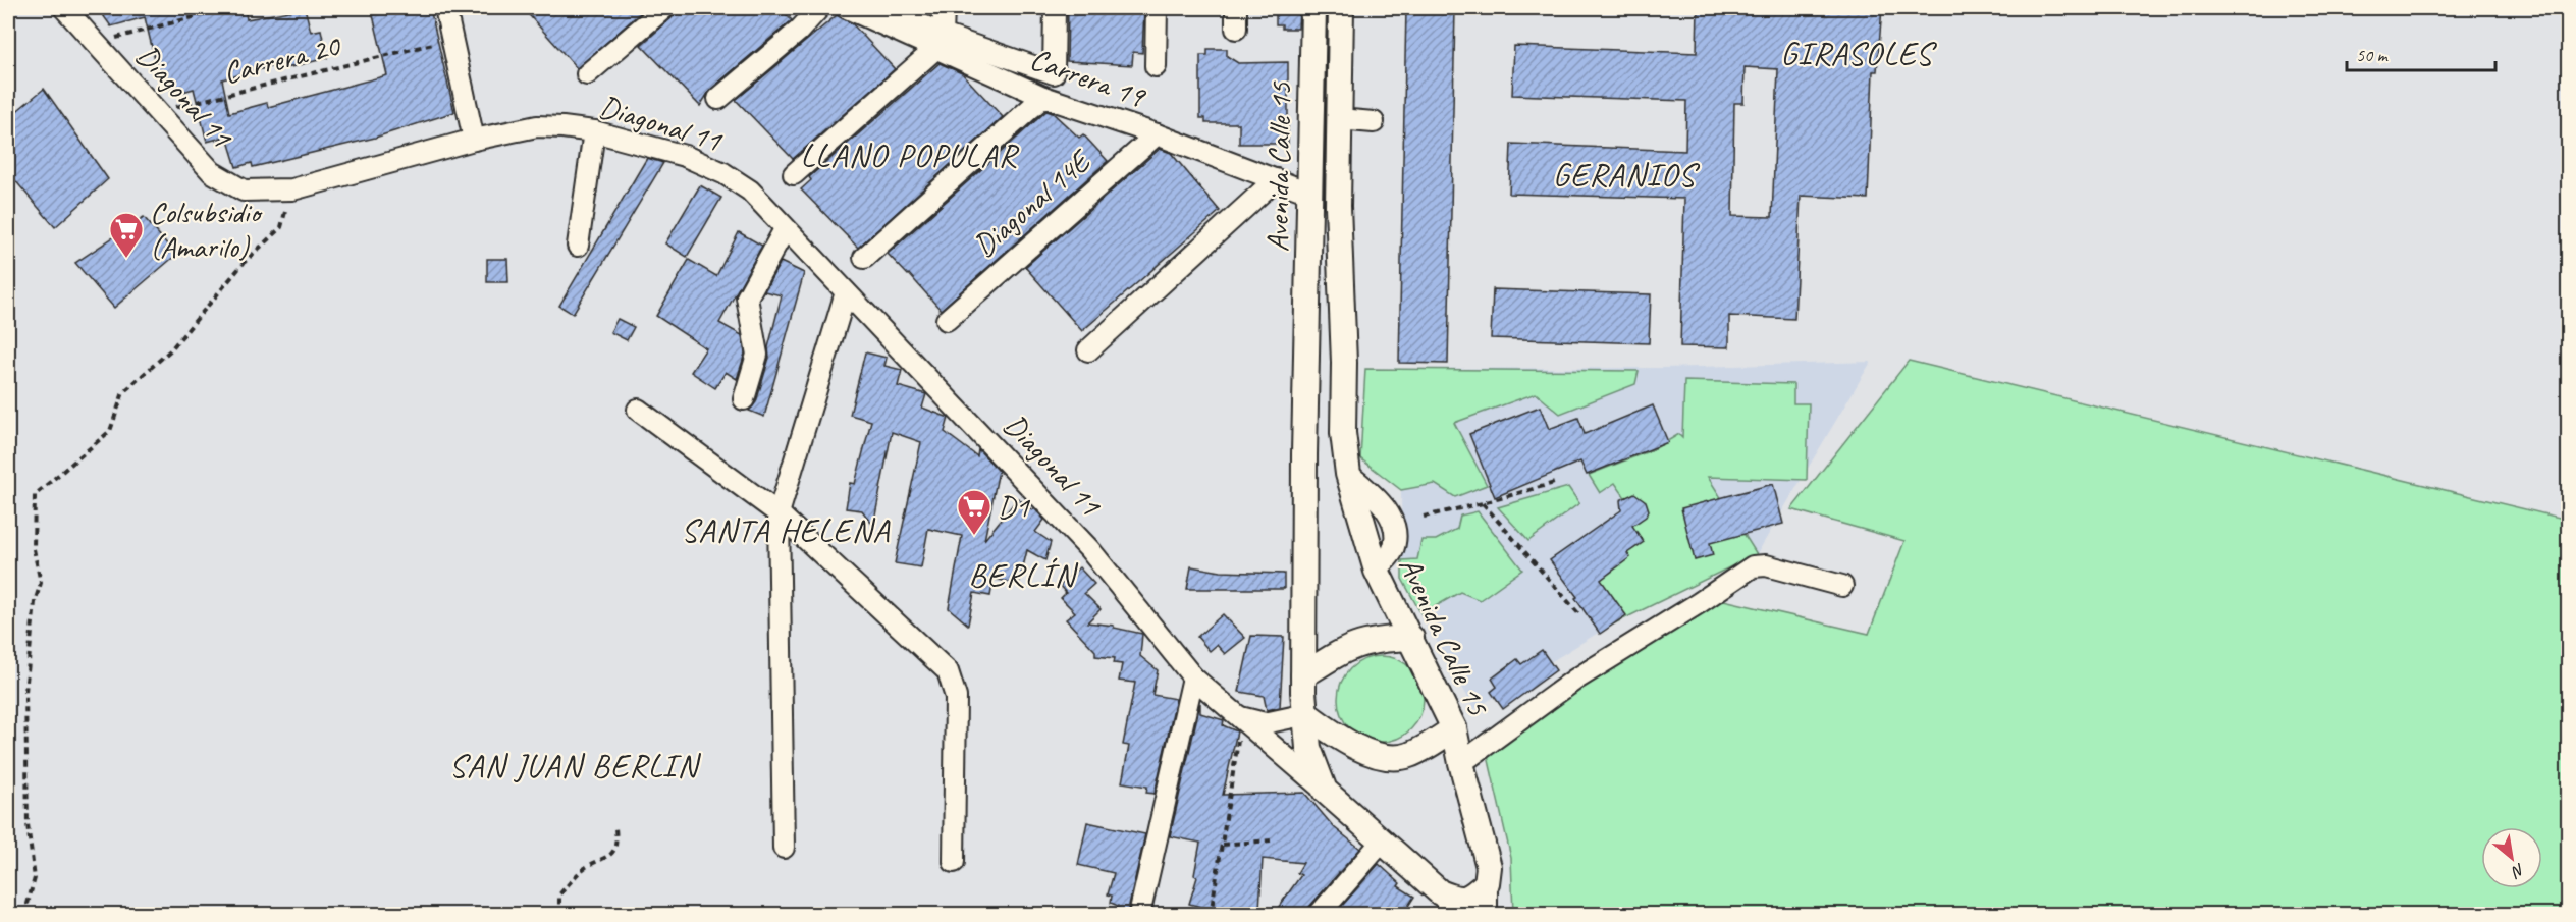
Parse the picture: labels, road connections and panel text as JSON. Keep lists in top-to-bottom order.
{
  "streets": {
    "main road": ["Avenida Calle 15"],
    "street": ["Carrera 19", "Diagonal 11", "Diagonal 14E"],
    "path": ["Carrera 20"]
  },
  "crossings": [
    ["Carrera 20", "Diagonal 11"],
    ["Carrera 19", "Avenida Calle 15"],
    ["Carrera 19", "Diagonal 14E"],
    ["Diagonal 11", "Avenida Calle 15"]
  ],
  "districts": [
    "GIRASOLES",
    "LLANO POPULAR",
    "GERANIOS",
    "SANTA HELENA",
    "BERLÍN",
    "SAN JUAN BERLIN"
  ],
  "places": {
    "supermarket": ["Colsubsidio (Amarilo)", "D1"]
  },
  "scale_bar": "50 m",
  "north": "bottom right"
}
